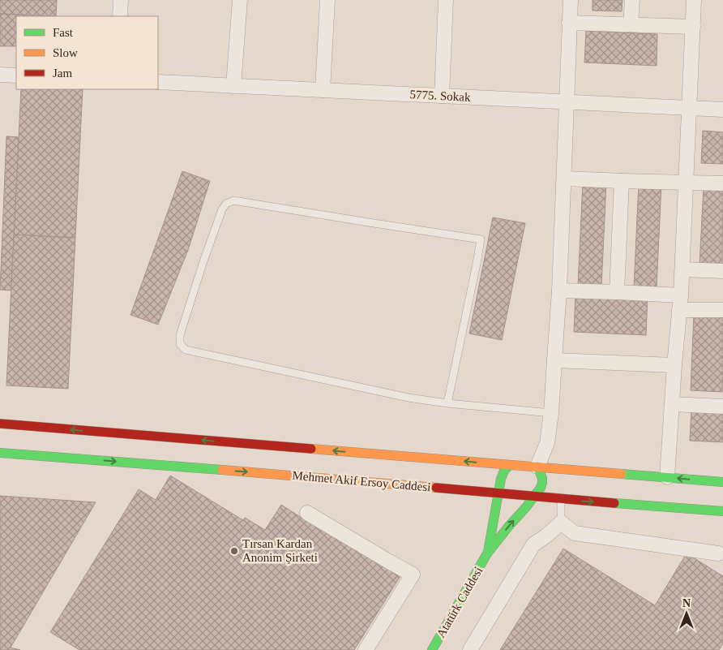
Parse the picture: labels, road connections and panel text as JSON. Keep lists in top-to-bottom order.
{
  "streets": {
    "main road": ["Mehmet Akif Ersoy Caddesi", "Atatürk Caddesi"],
    "street": ["5775. Sokak"]
  },
  "places": ["Tırsan Kardan Anonim Şirketi"],
  "legend": ["Fast", "Slow", "Jam"],
  "north": "top"
}
